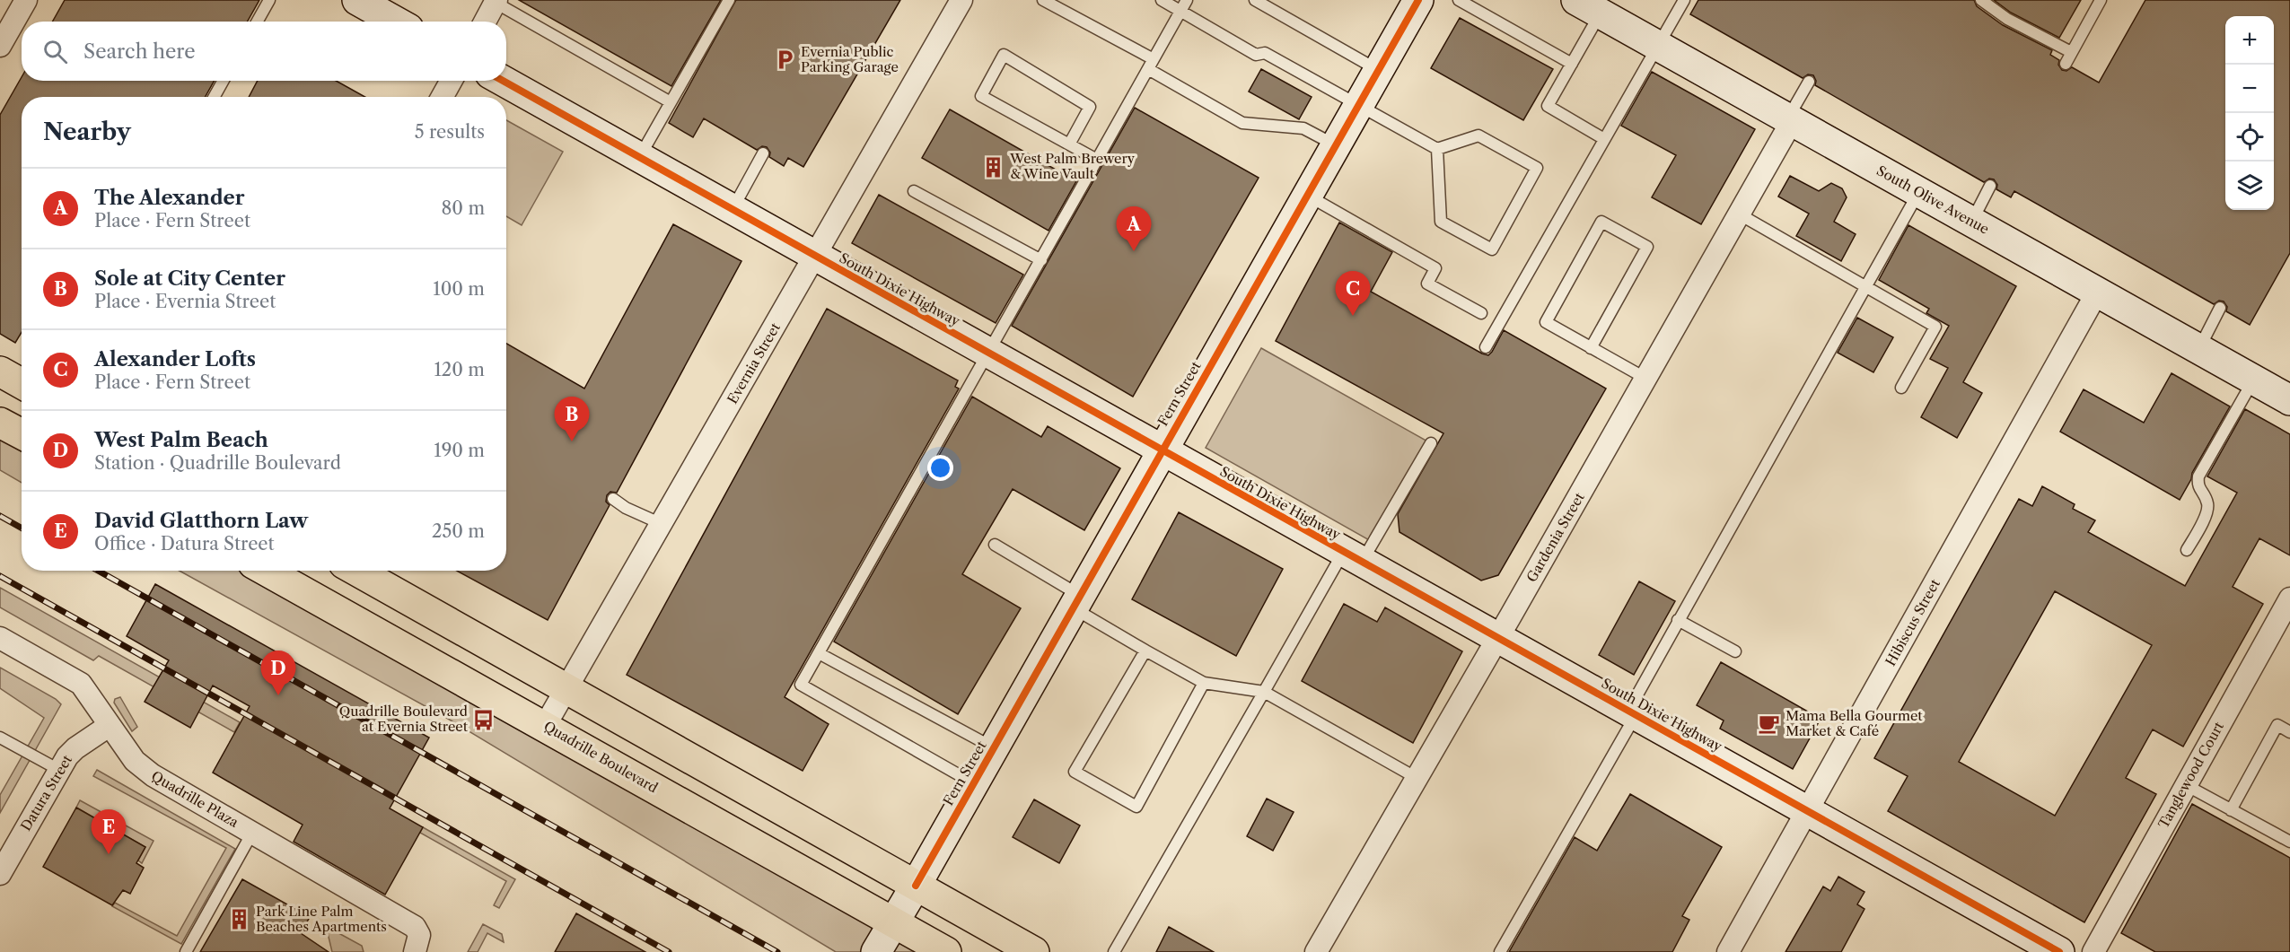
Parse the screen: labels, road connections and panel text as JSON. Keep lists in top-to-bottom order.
{
  "streets": {
    "main road": ["Quadrille Boulevard"],
    "street": [
      "South Olive Avenue",
      "South Dixie Highway",
      "Evernia Street",
      "Fern Street",
      "Gardenia Street",
      "Hibiscus Street",
      "Tanglewood Court",
      "Datura Street",
      "Quadrille Plaza"
    ]
  },
  "crossings": [
    ["South Olive Avenue", "Gardenia Street"],
    ["South Olive Avenue", "Hibiscus Street"],
    ["South Dixie Highway", "Evernia Street"],
    ["South Dixie Highway", "Fern Street"],
    ["South Dixie Highway", "Gardenia Street"],
    ["South Dixie Highway", "Hibiscus Street"],
    ["Evernia Street", "Quadrille Boulevard"],
    ["Fern Street", "Quadrille Boulevard"],
    ["Datura Street", "Quadrille Plaza"]
  ],
  "places": {
    "parking": ["Evernia Public Parking Garage"],
    "building": ["West Palm Brewery & Wine Vault", "Park Line Palm Beaches Apartments"],
    "bus stop": ["Quadrille Boulevard at Evernia Street"],
    "cafe": ["Mama Bella Gourmet Market & Café"]
  },
  "page": {
    "map_buttons": ["+", "−"],
    "search": "Search here",
    "heading": ["Nearby", "5 results"],
    "list": [
      {
        "mark": "A",
        "name": "The Alexander",
        "note": "Place · Fern Street",
        "value": "80 m"
      },
      {
        "mark": "B",
        "name": "Sole at City Center",
        "note": "Place · Evernia Street",
        "value": "100 m"
      },
      {
        "mark": "C",
        "name": "Alexander Lofts",
        "note": "Place · Fern Street",
        "value": "120 m"
      },
      {
        "mark": "D",
        "name": "West Palm Beach",
        "note": "Station · Quadrille Boulevard",
        "value": "190 m"
      },
      {
        "mark": "E",
        "name": "David Glatthorn Law",
        "note": "Office · Datura Street",
        "value": "250 m"
      }
    ],
    "pins": [
      "A",
      "C",
      "B",
      "D",
      "E"
    ]
  }
}
